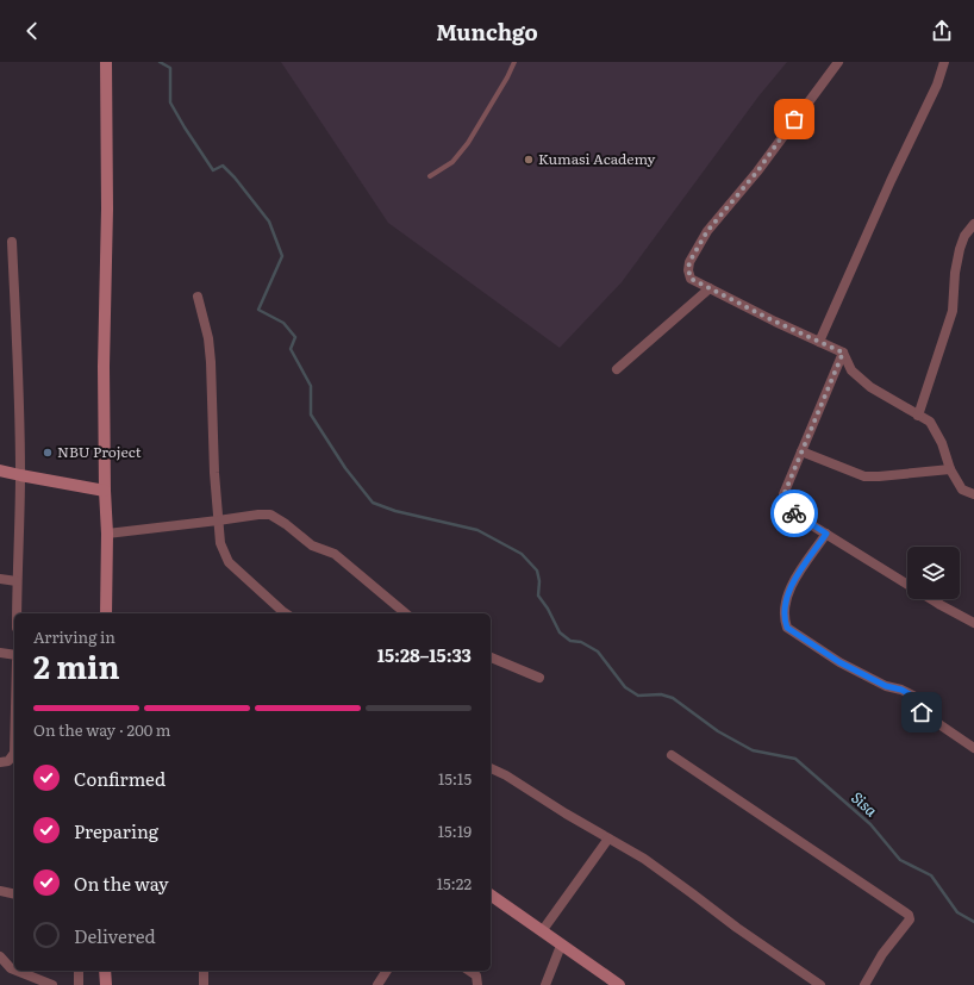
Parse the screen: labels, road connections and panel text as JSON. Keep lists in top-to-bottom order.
{
  "water": ["Sisa"],
  "places": ["Kumasi Academy", "NBU Project"],
  "page": {
    "header": "Munchgo",
    "heading": ["2 min", "Arriving in", "15:28–15:33"],
    "bar": "On the way · 200 m",
    "list": [
      ["Confirmed", "15:15"],
      ["Preparing", "15:19"],
      ["On the way", "15:22"],
      "Delivered"
    ]
  }
}
